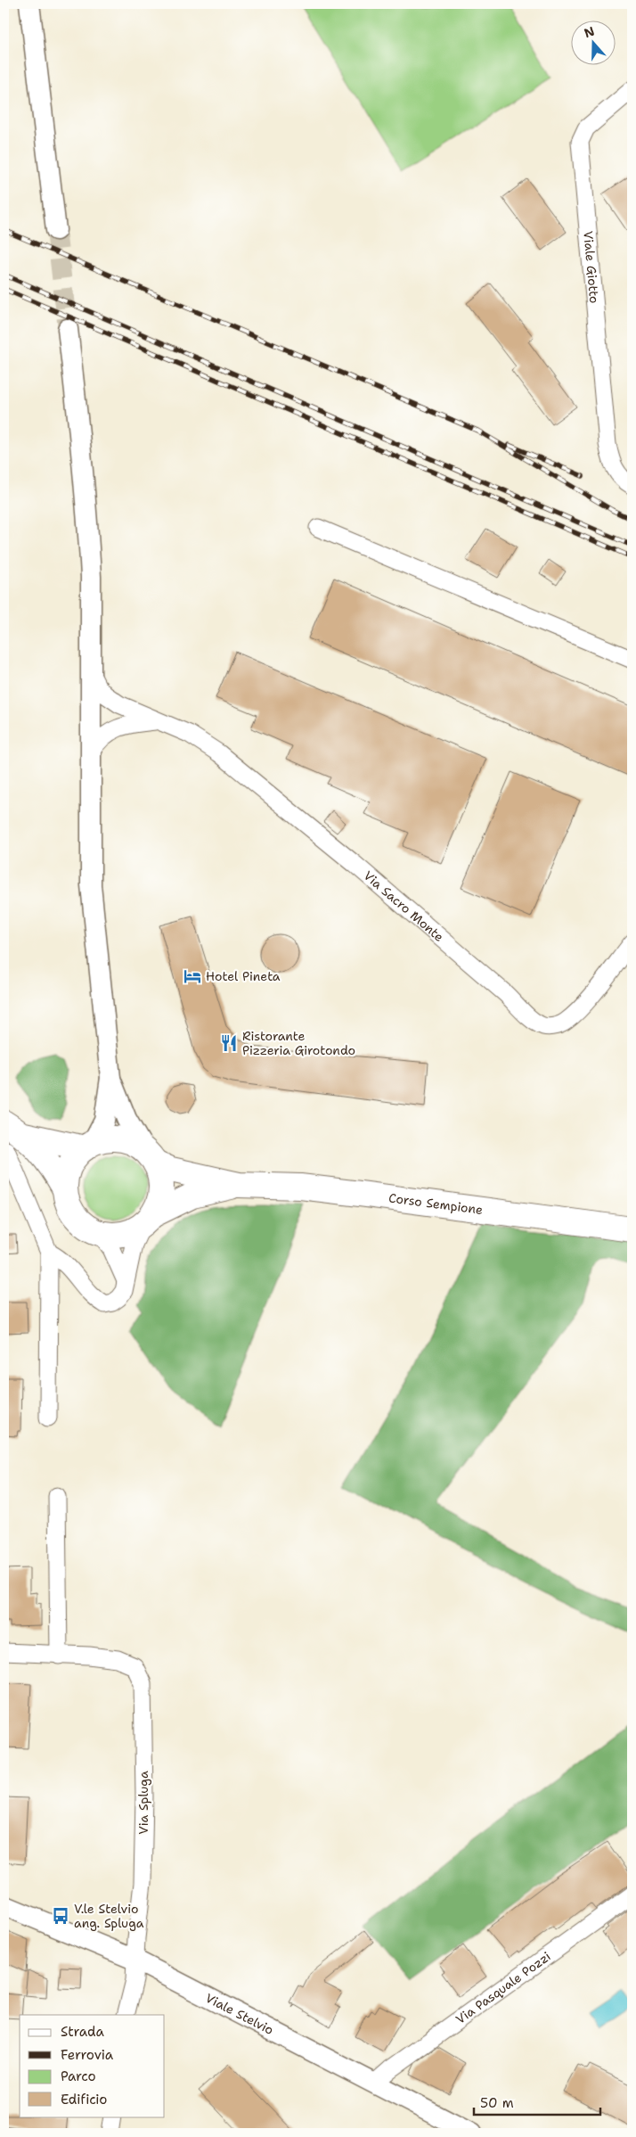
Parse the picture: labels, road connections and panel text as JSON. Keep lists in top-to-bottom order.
{
  "streets": {
    "main road": ["Corso Sempione"],
    "street": [
      "Viale Giotto",
      "Via Sacro Monte",
      "Via Spluga",
      "Via Pasquale Pozzi",
      "Viale Stelvio"
    ]
  },
  "crossings": [
    ["Via Spluga", "Viale Stelvio"],
    ["Via Pasquale Pozzi", "Viale Stelvio"]
  ],
  "places": {
    "hotel": ["Hotel Pineta"],
    "restaurant": ["Ristorante Pizzeria Girotondo"],
    "bus stop": ["V.le Stelvio ang. Spluga"]
  },
  "legend": [
    "Strada",
    "Ferrovia",
    "Parco",
    "Edificio"
  ],
  "scale_bar": "50 m",
  "north": "top"
}
